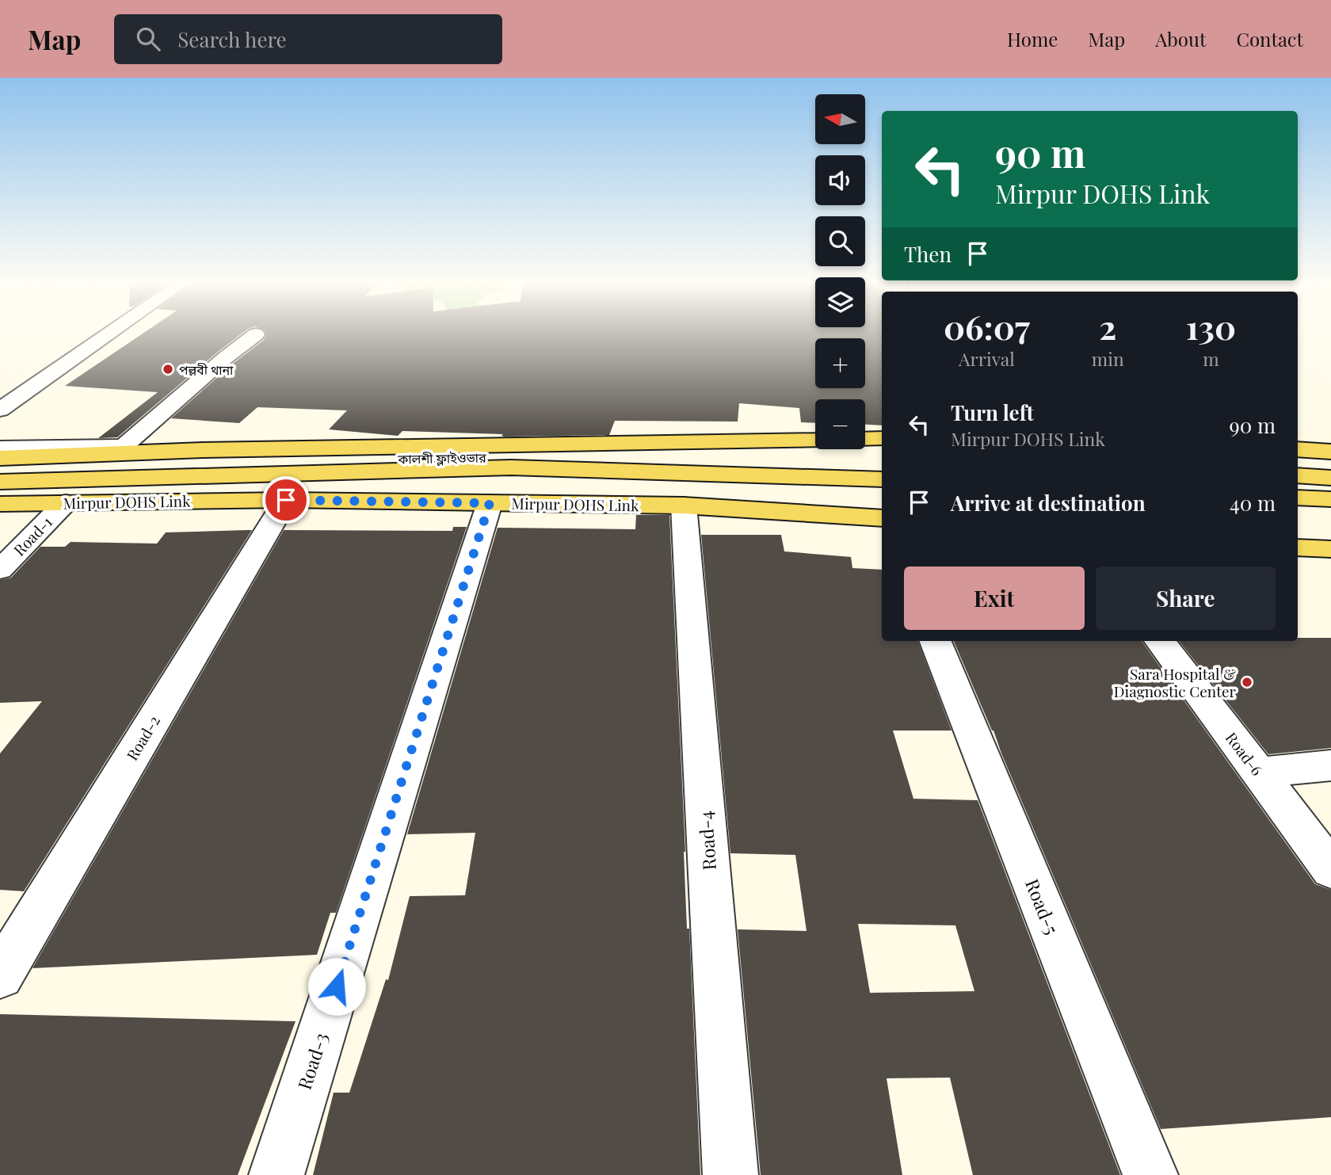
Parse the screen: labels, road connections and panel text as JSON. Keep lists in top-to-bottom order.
{
  "streets": {
    "main road": ["কালশী ফ্লাইওভার", "Mirpur DOHS Link"],
    "street": [
      "Road-1",
      "Road-2",
      "Road-6",
      "Road-4",
      "Road-5",
      "Road-3"
    ]
  },
  "crossings": [
    ["Mirpur DOHS Link", "Road-1"],
    ["Mirpur DOHS Link", "Road-2"],
    ["Mirpur DOHS Link", "Road-4"],
    ["Mirpur DOHS Link", "Road-3"]
  ],
  "places": ["পল্লবী থানা", "Sara Hospital & Diagnostic Center"],
  "north": "left",
  "page": {
    "header": "Map",
    "search": "Search here",
    "nav": [
      "Home",
      "Map",
      "About",
      "Contact"
    ],
    "map_buttons": ["+", "−"],
    "turn": ["90 m", "Mirpur DOHS Link"],
    "then": "Then",
    "eta": [
      "06:07",
      "Arrival",
      "2",
      "min",
      "130",
      "m"
    ],
    "list": [
      {
        "name": "Turn left",
        "note": "Mirpur DOHS Link",
        "value": "90 m"
      },
      {
        "name": "Arrive at destination",
        "value": "40 m"
      }
    ],
    "buttons": ["Exit", "Share"]
  }
}
